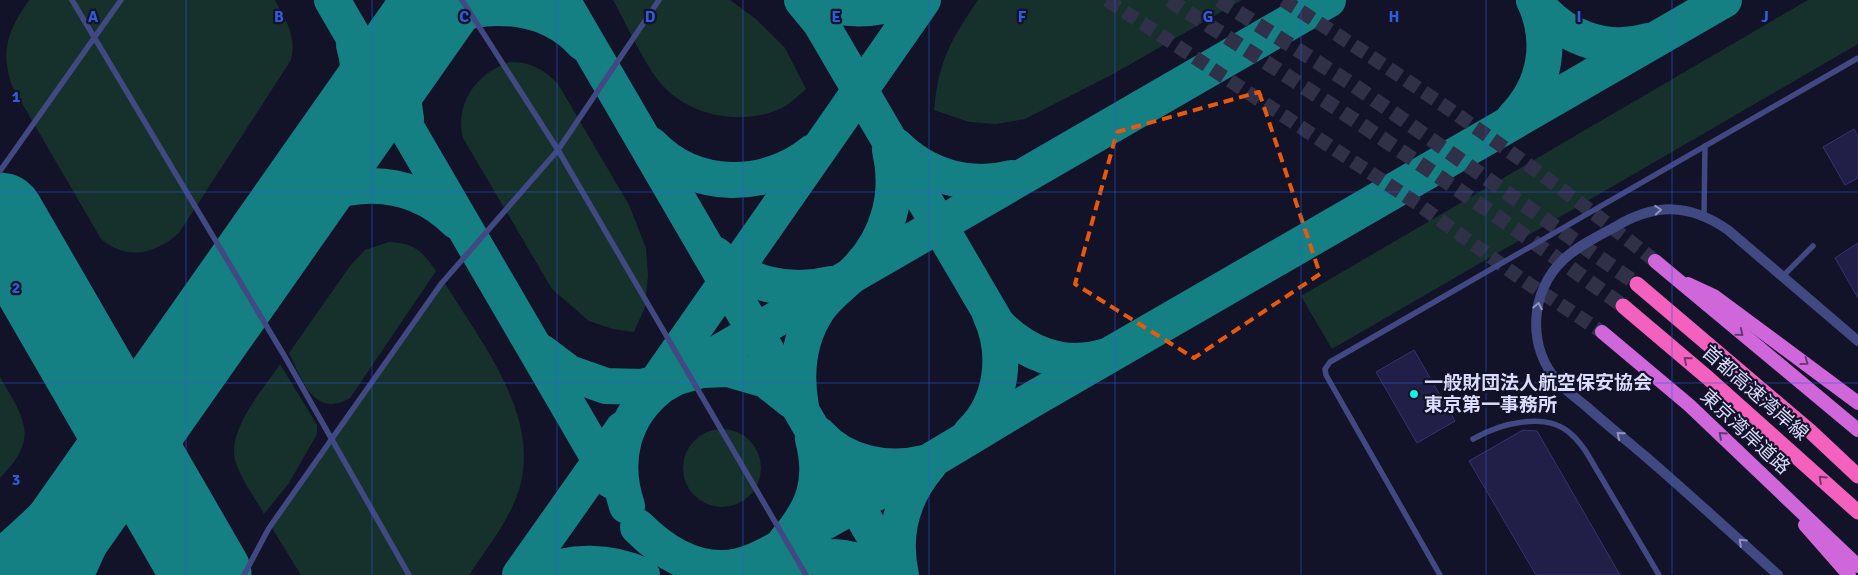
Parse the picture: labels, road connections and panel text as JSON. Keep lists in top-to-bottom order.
{
  "streets": {
    "highway": ["首都高速湾岸線", "東京湾岸道路"]
  },
  "places": ["一般財団法人航空保安協会 東京第一事務所"],
  "grid": {
    "columns": [
      "A",
      "B",
      "C",
      "D",
      "E",
      "F",
      "G",
      "H",
      "I",
      "J"
    ],
    "rows": ["1", "2", "3"]
  }
}
